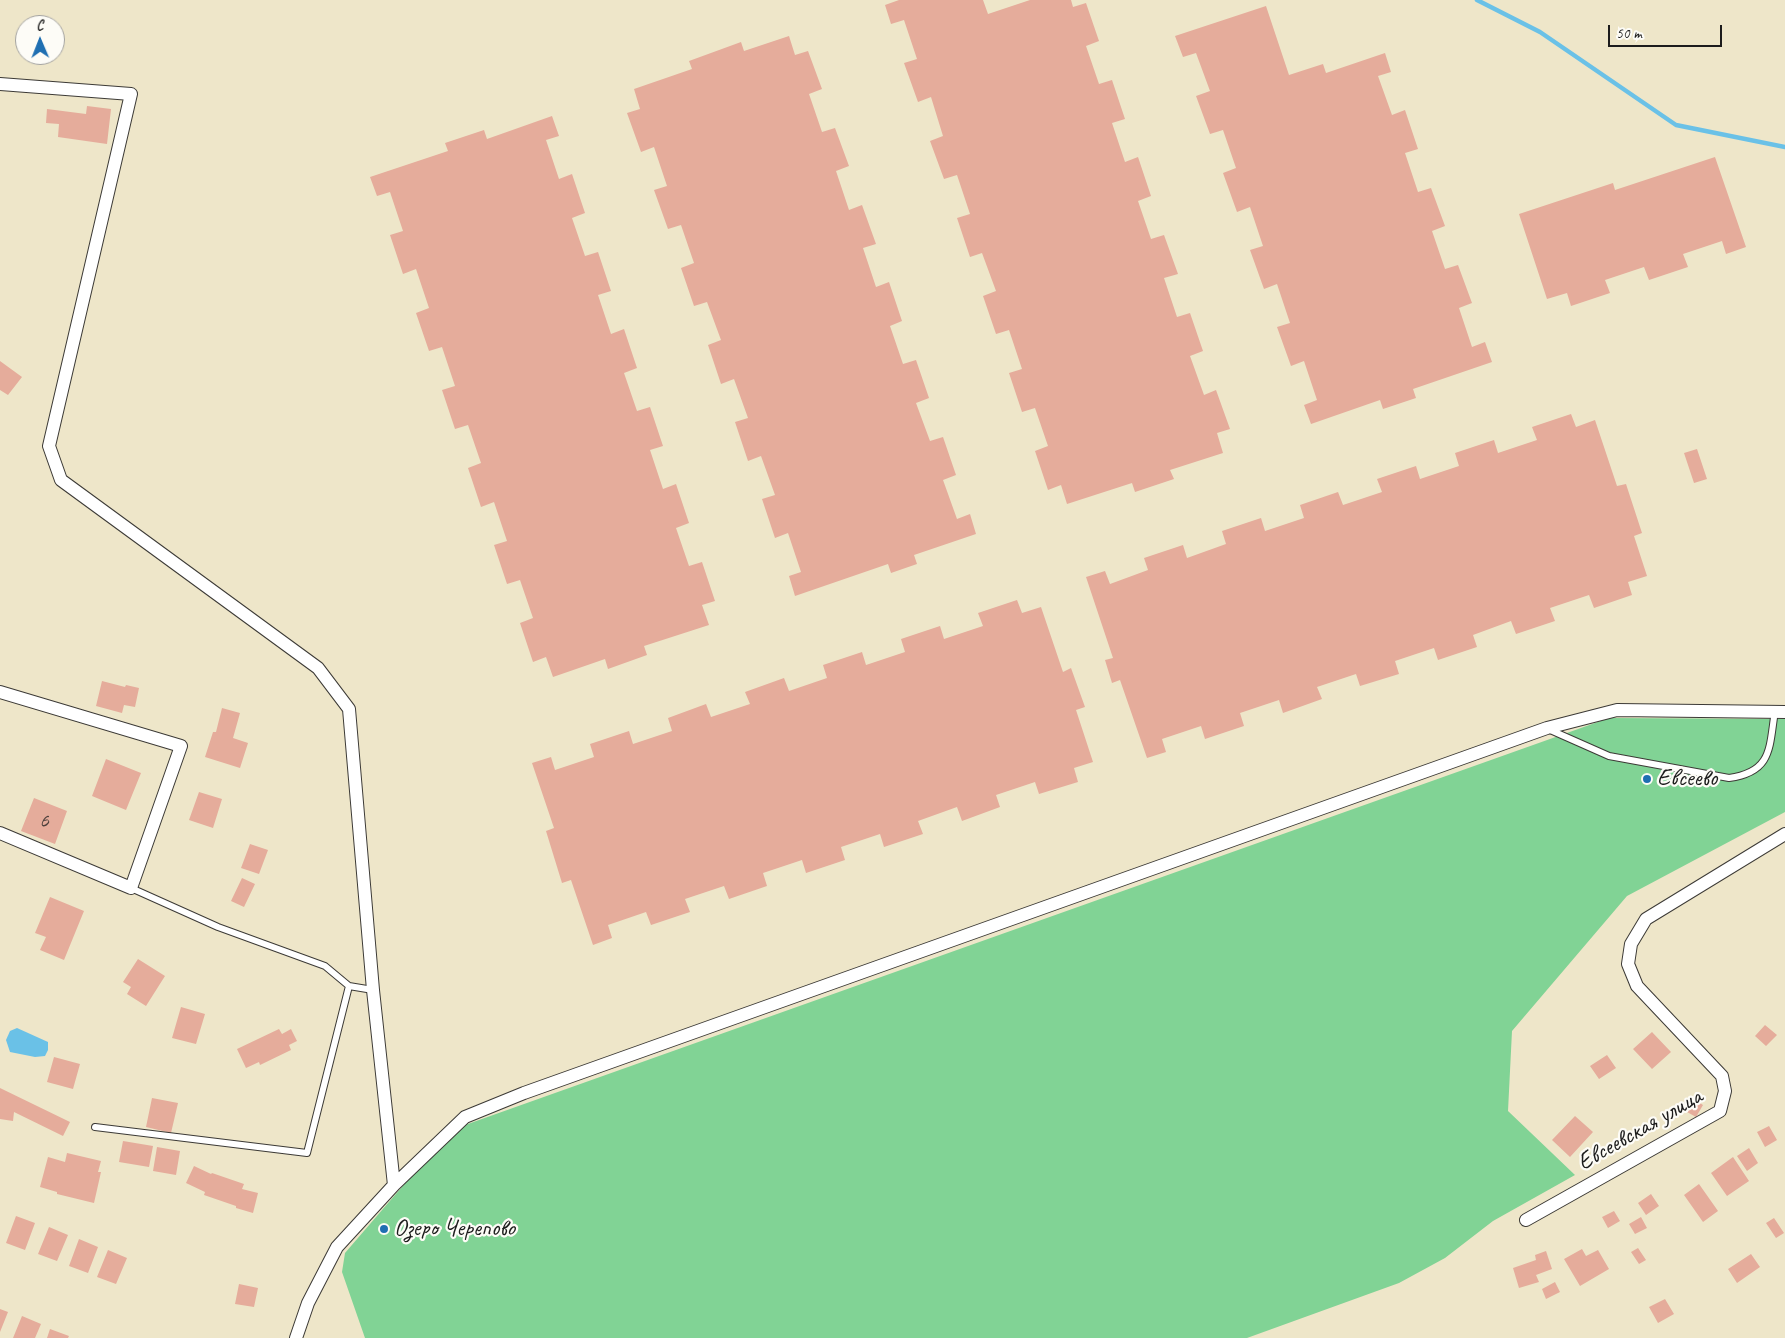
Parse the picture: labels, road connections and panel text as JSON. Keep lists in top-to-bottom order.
{
  "streets": {
    "street": ["Евсеевская улица"]
  },
  "places": ["Евсеево", "Озеро Черепово"],
  "house_numbers": ["6"],
  "scale_bar": "50 m",
  "north": "top"
}
